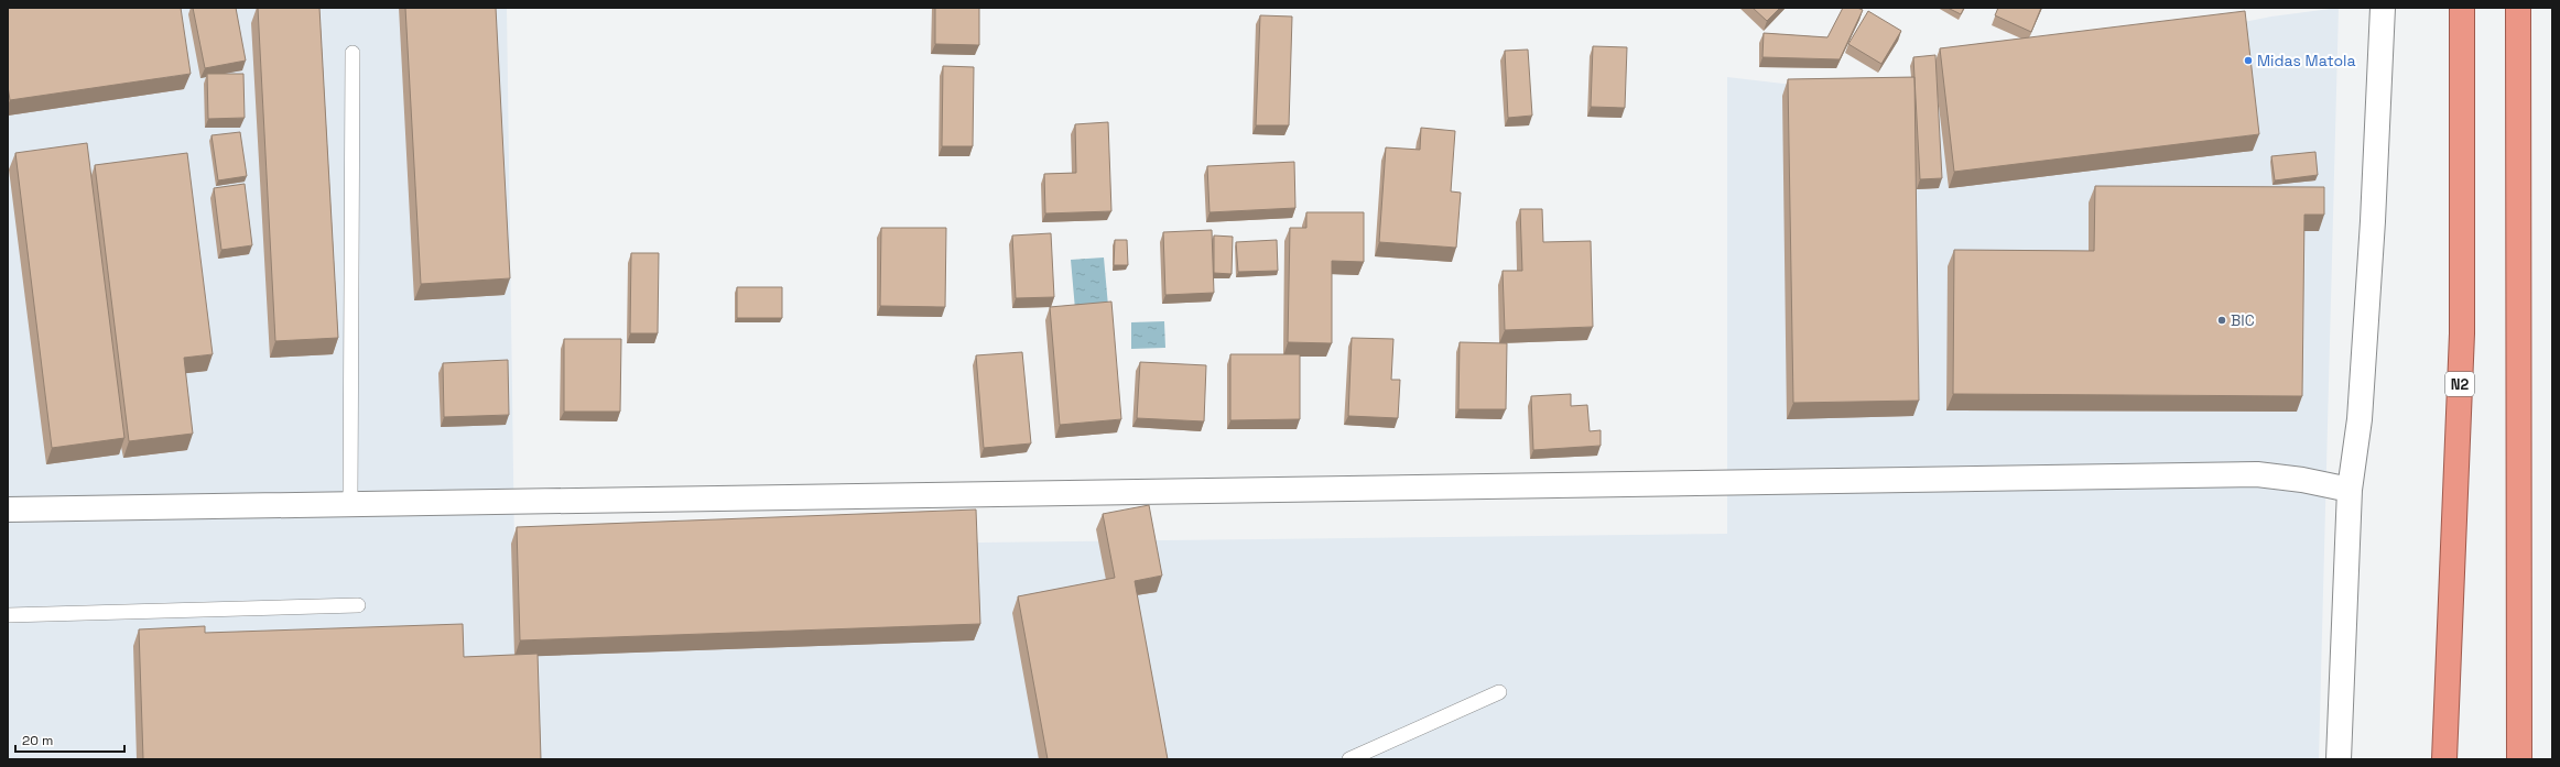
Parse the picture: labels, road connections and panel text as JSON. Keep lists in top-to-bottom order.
{
  "streets": {
    "highway": ["N2"]
  },
  "places": ["Midas Matola", "BIC"],
  "scale_bar": "20 m"
}
